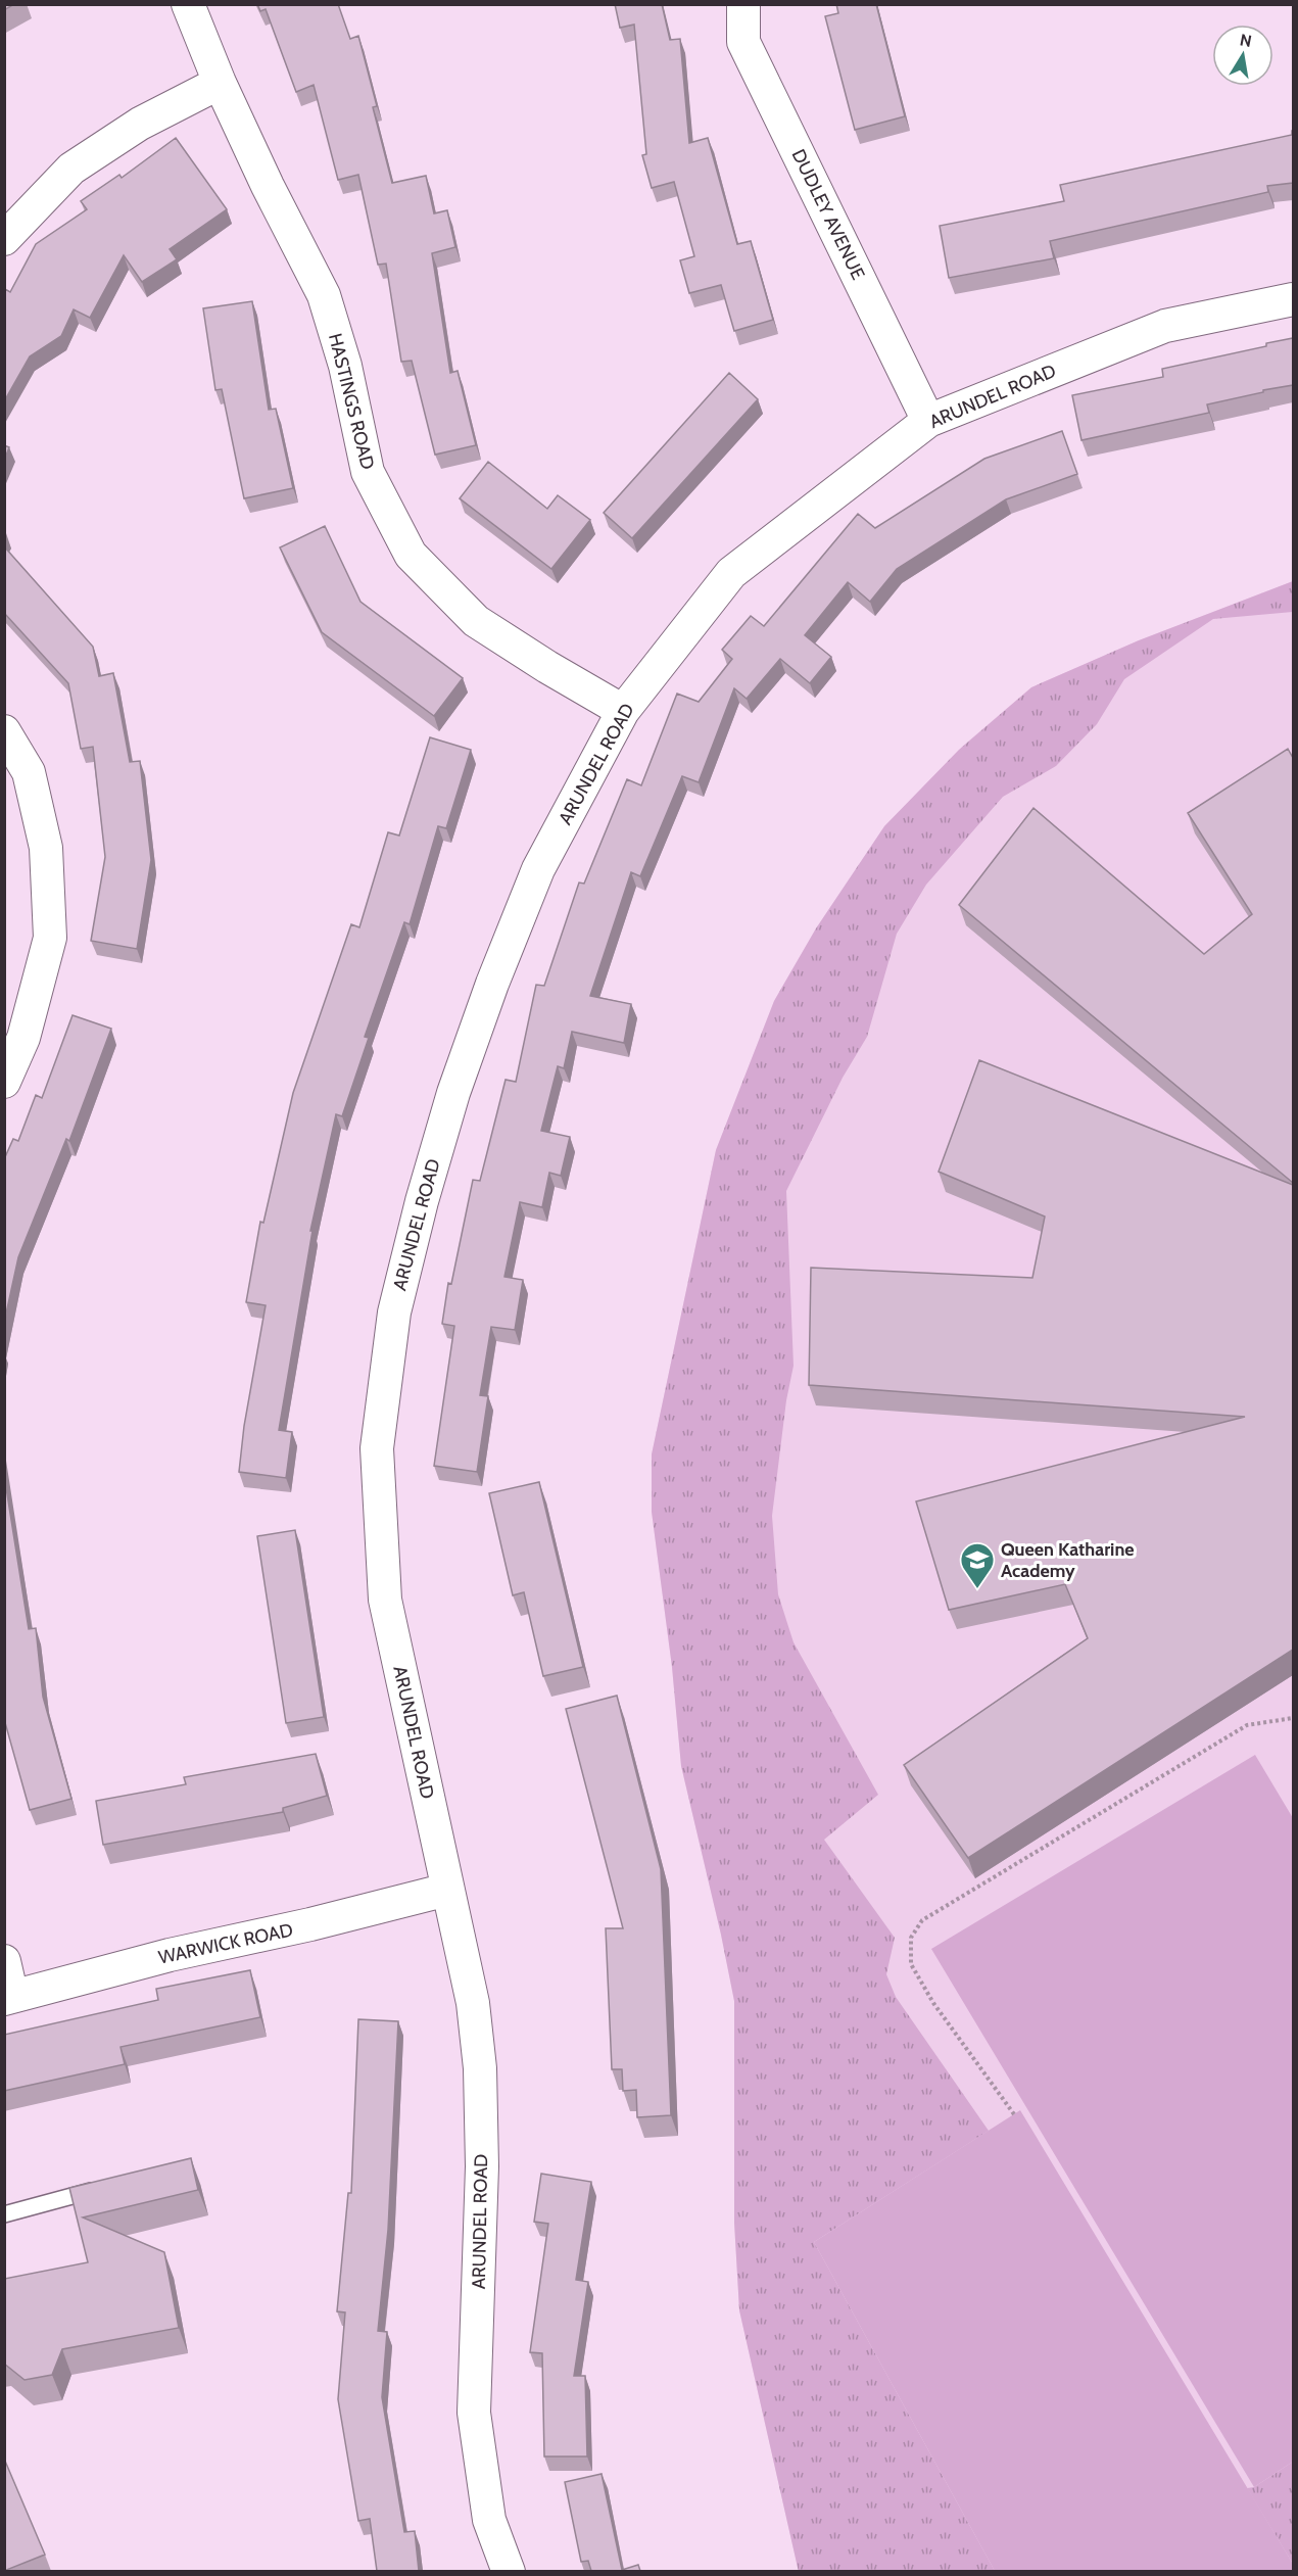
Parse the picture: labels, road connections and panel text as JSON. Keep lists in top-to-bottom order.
{
  "streets": {
    "street": [
      "DUDLEY AVENUE",
      "ARUNDEL ROAD",
      "HASTINGS ROAD",
      "WARWICK ROAD"
    ]
  },
  "crossings": [
    ["DUDLEY AVENUE", "ARUNDEL ROAD"],
    ["ARUNDEL ROAD", "HASTINGS ROAD"],
    ["ARUNDEL ROAD", "WARWICK ROAD"]
  ],
  "places": {
    "school or university": ["Queen Katharine Academy"]
  },
  "north": "top"
}
